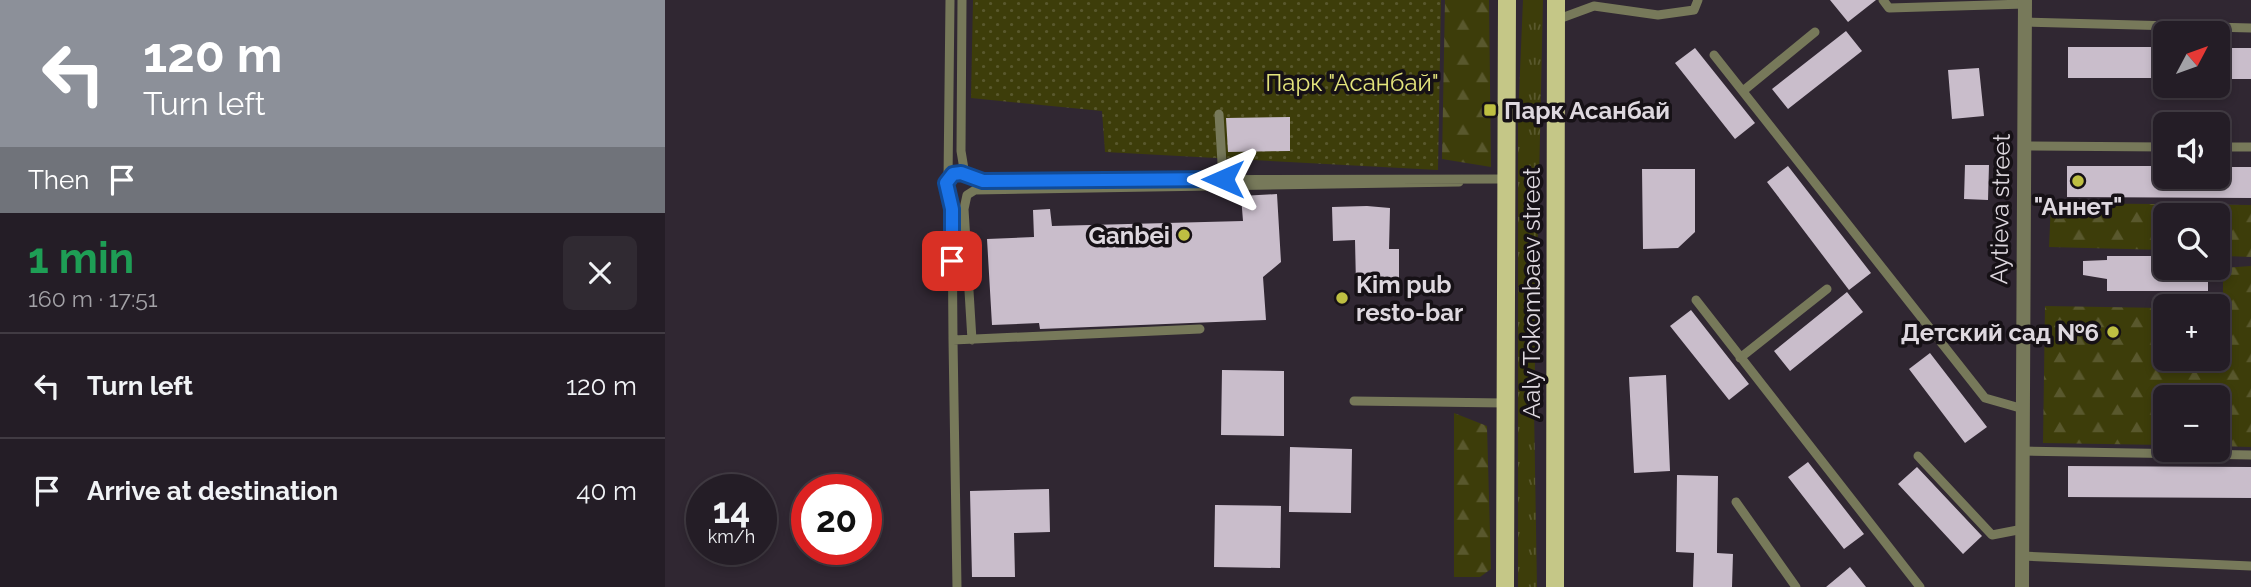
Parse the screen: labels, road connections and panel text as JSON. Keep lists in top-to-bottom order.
{
  "streets": {
    "main road": ["Aaly Tokombaev street"],
    "street": ["Aytieva street"]
  },
  "parks": ["Парк \"Асанбай\""],
  "places": {
    "transit": ["Парк Асанбай"],
    "other": [
      "\"Аннет\"",
      "Ganbei",
      "Kim pub resto-bar",
      "Детский сад №6"
    ]
  },
  "north": "top right",
  "page": {
    "turn": ["120 m", "Turn left"],
    "map_buttons": ["+", "−"],
    "then": "Then",
    "heading": ["1 min", "160 m · 17:51"],
    "list": [
      {
        "name": "Turn left",
        "value": "120 m"
      },
      {
        "name": "Arrive at destination",
        "value": "40 m"
      }
    ],
    "speed": "14 km/h",
    "limit": "20"
  }
}
